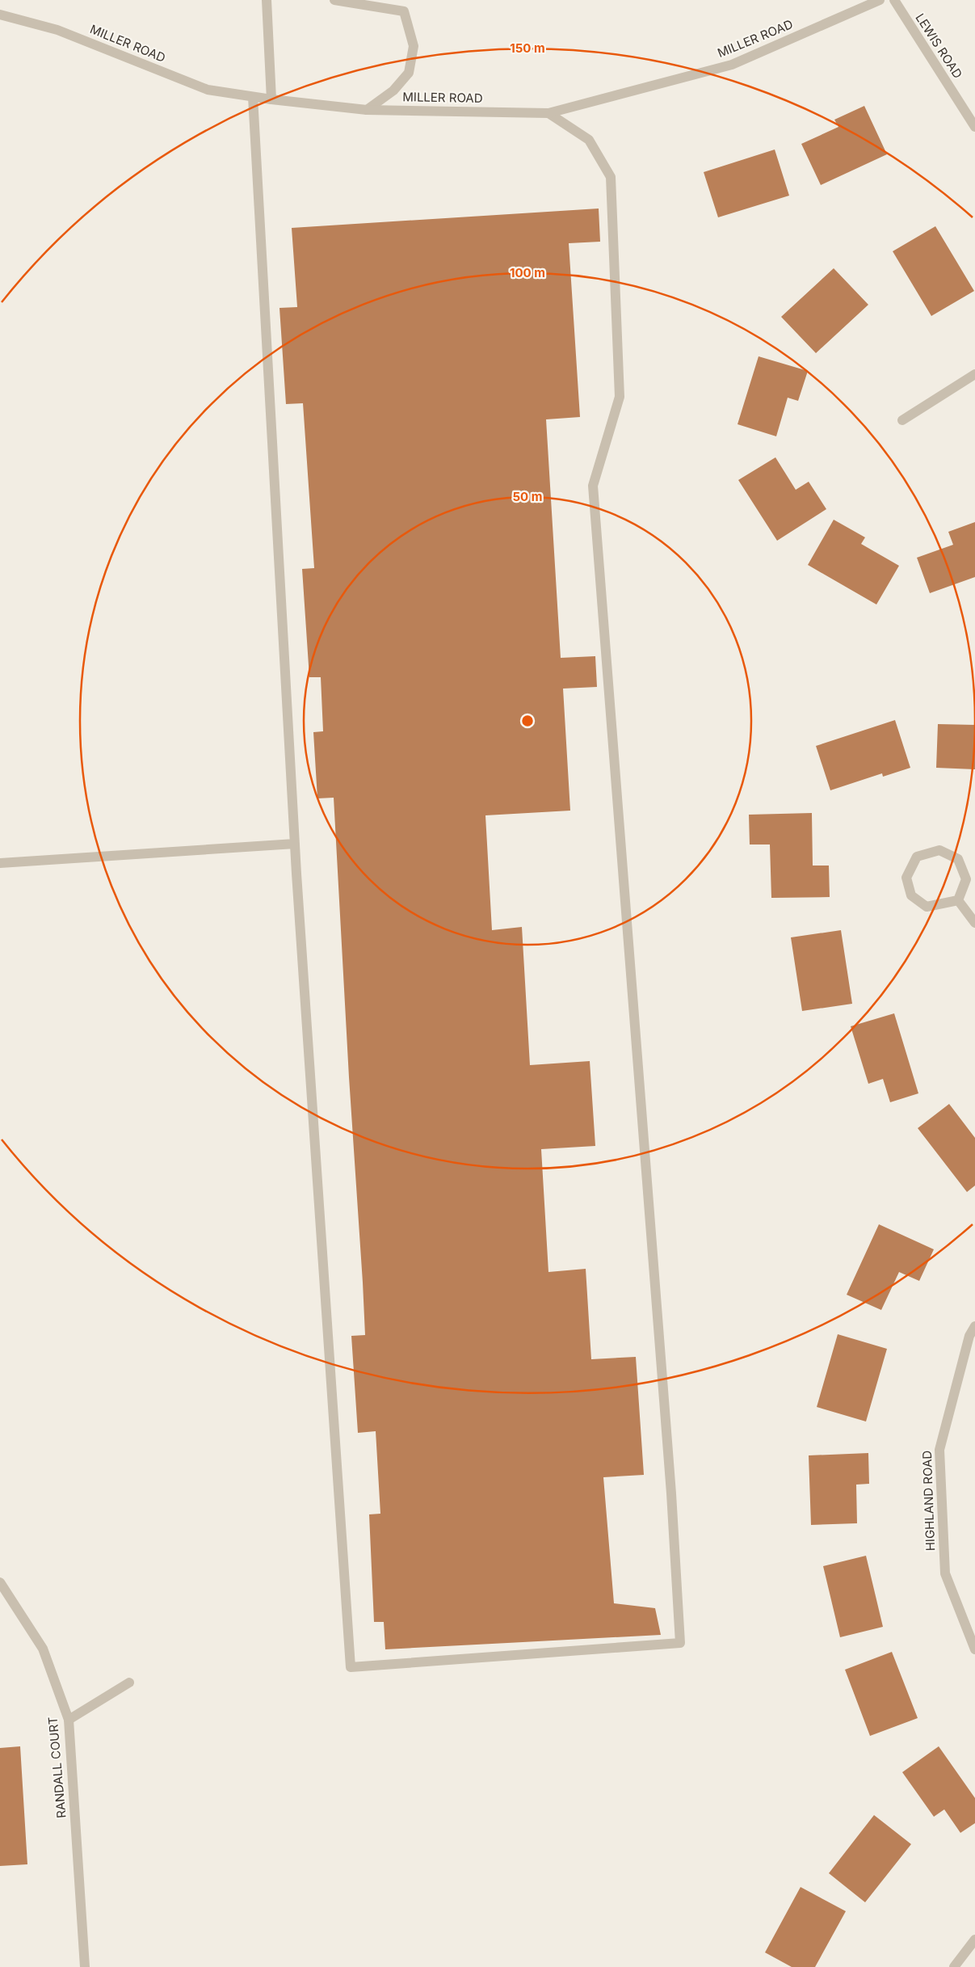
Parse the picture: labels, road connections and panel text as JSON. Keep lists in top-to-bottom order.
{
  "streets": {
    "street": [
      "MILLER ROAD",
      "LEWIS ROAD",
      "HIGHLAND ROAD",
      "RANDALL COURT"
    ]
  },
  "rings": ["150 m", "100 m", "50 m"]
}
